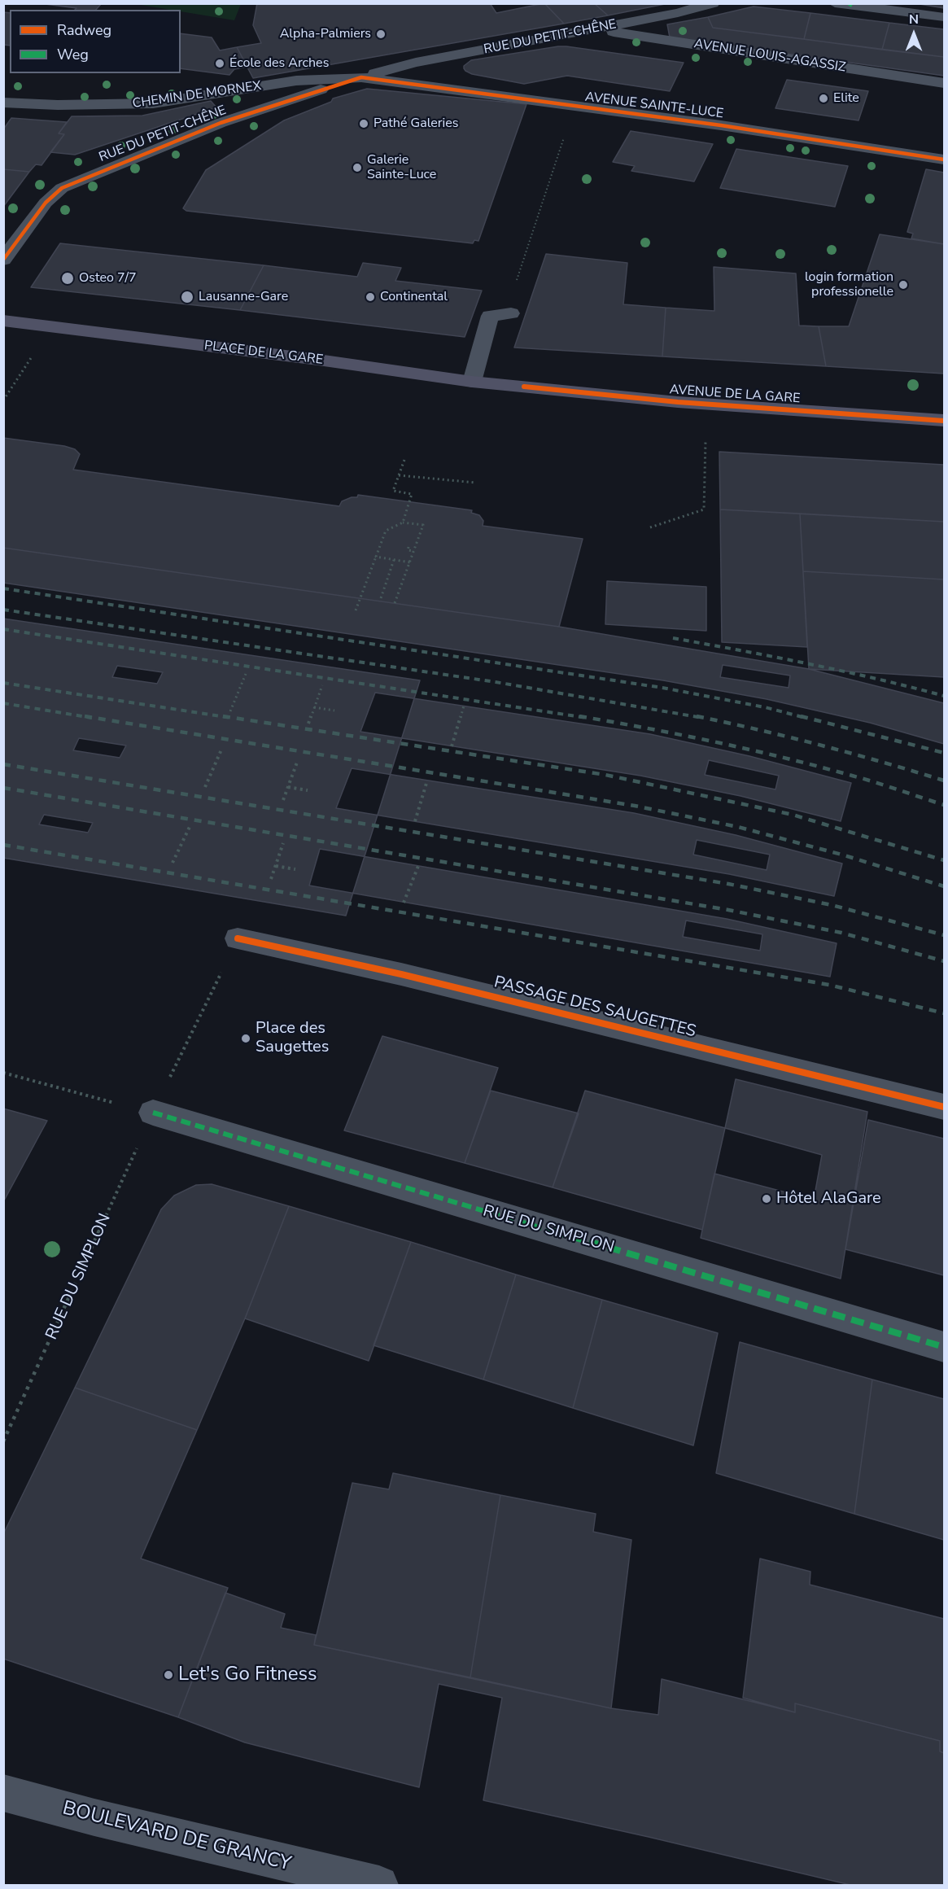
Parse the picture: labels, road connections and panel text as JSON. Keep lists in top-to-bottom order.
{
  "streets": {
    "main road": ["PLACE DE LA GARE", "AVENUE DE LA GARE"],
    "street": [
      "RUE DU PETIT-CHÊNE",
      "AVENUE LOUIS-AGASSIZ",
      "CHEMIN DE MORNEX",
      "AVENUE SAINTE-LUCE",
      "PASSAGE DES SAUGETTES",
      "RUE DU SIMPLON",
      "BOULEVARD DE GRANCY"
    ]
  },
  "crossings": [
    ["RUE DU PETIT-CHÊNE", "AVENUE LOUIS-AGASSIZ"],
    ["RUE DU PETIT-CHÊNE", "CHEMIN DE MORNEX"],
    ["RUE DU PETIT-CHÊNE", "AVENUE SAINTE-LUCE"],
    ["CHEMIN DE MORNEX", "AVENUE SAINTE-LUCE"],
    ["PLACE DE LA GARE", "AVENUE DE LA GARE"]
  ],
  "places": [
    "Alpha-Palmiers",
    "École des Arches",
    "Elite",
    "Pathé Galeries",
    "Galerie Sainte-Luce",
    "Osteo 7/7",
    "login formation professionelle",
    "Lausanne-Gare",
    "Continental",
    "Place des Saugettes",
    "Hôtel AlaGare",
    "Let's Go Fitness"
  ],
  "legend": ["Radweg", "Weg"],
  "north": "top"
}
